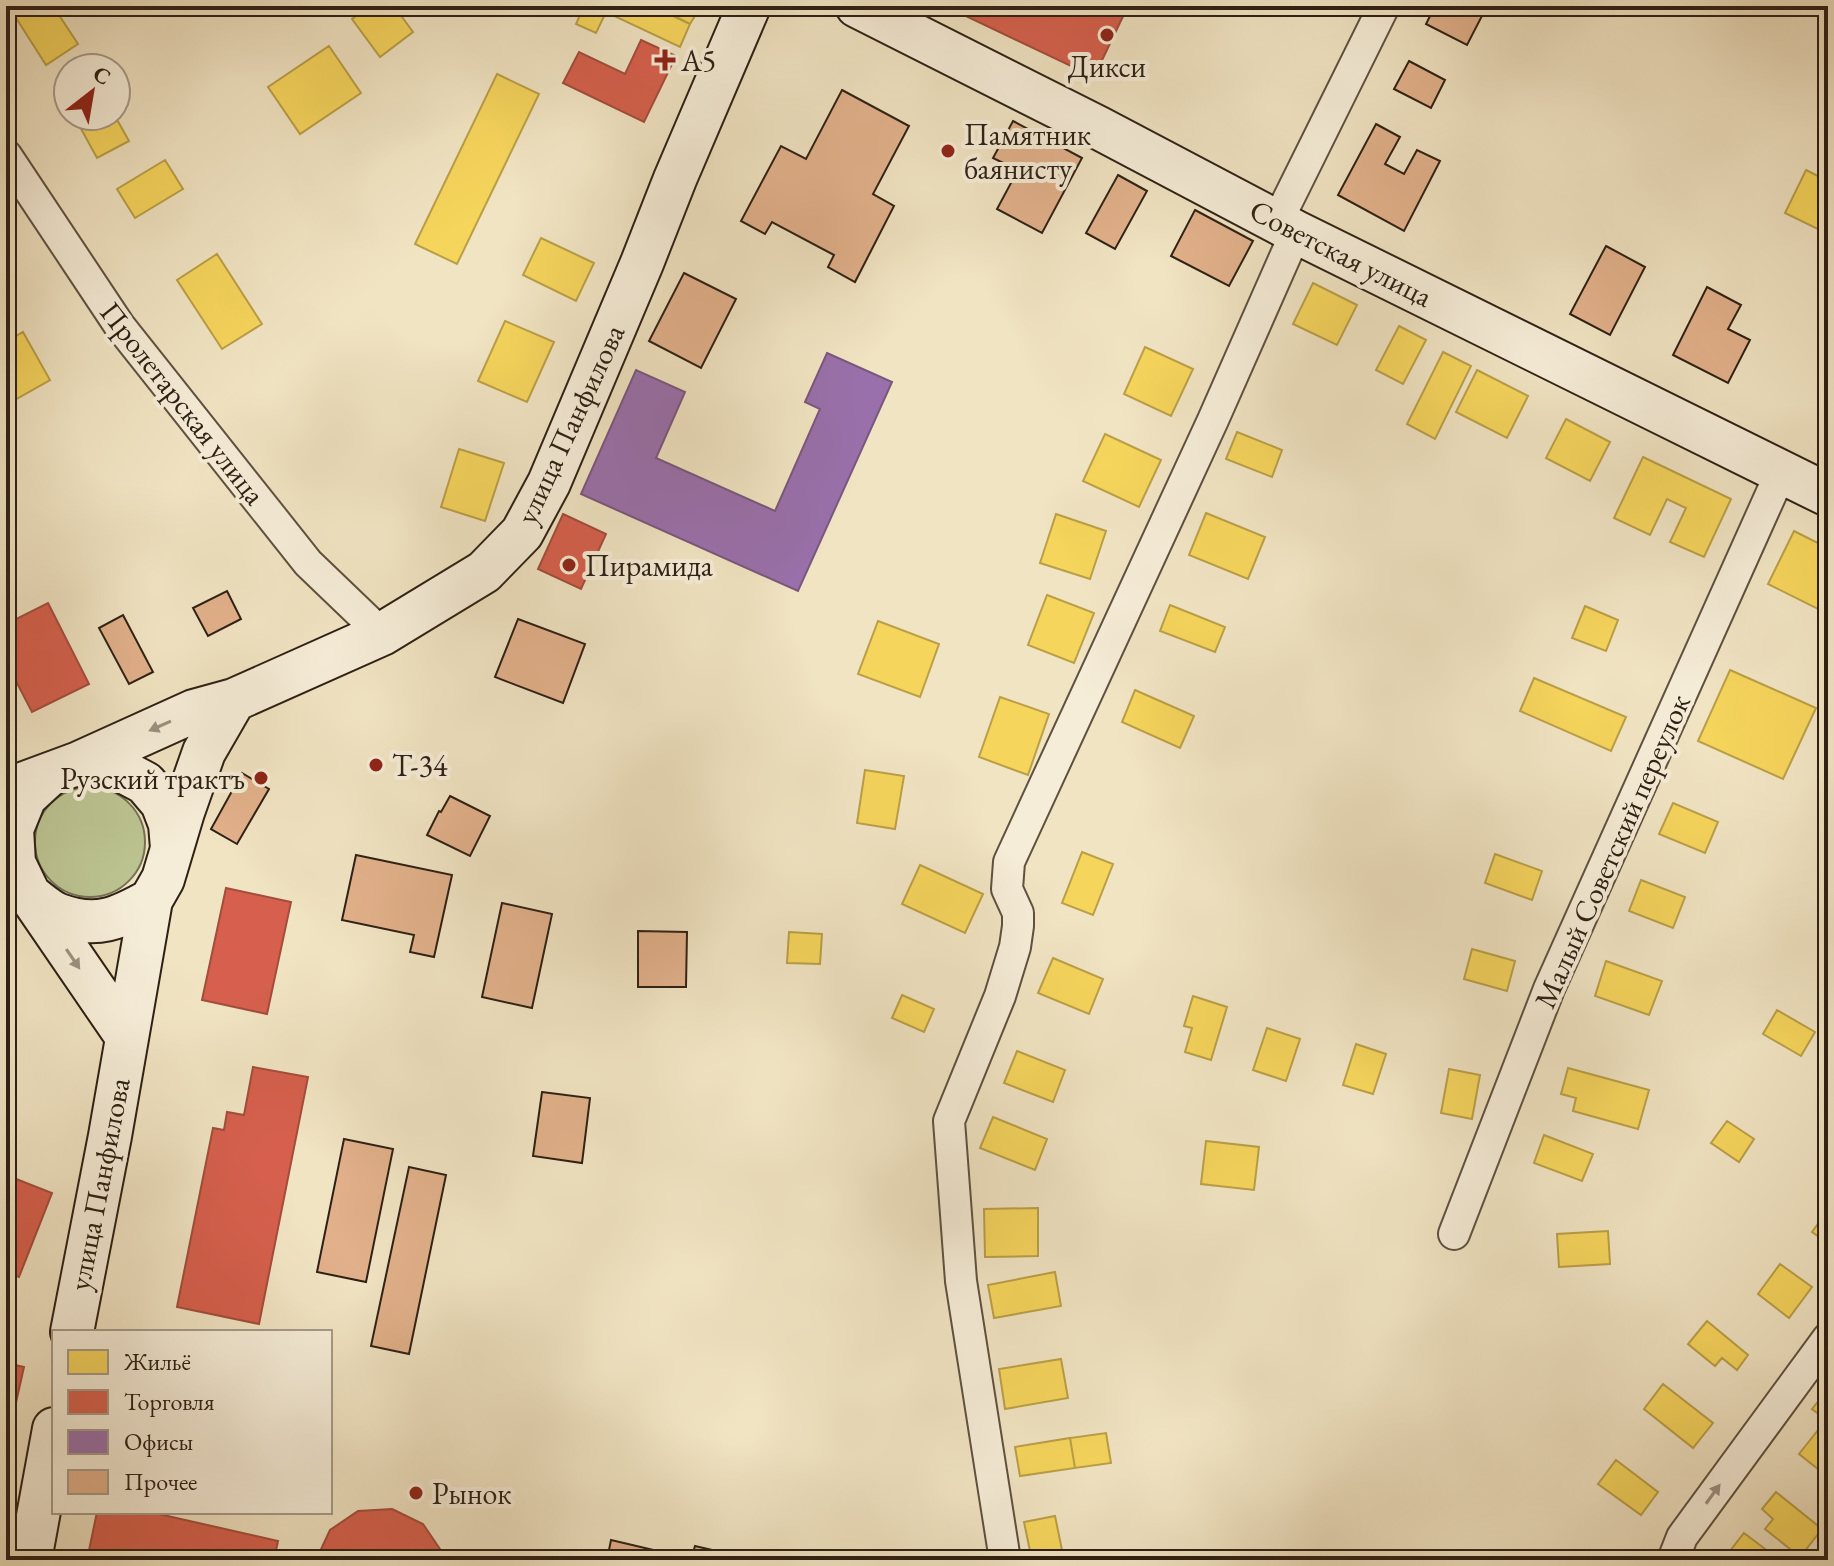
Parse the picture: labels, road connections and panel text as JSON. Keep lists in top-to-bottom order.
{
  "streets": {
    "main road": ["Советская улица", "улица Панфилова"],
    "street": ["Пролетарская улица", "Малый Советский переулок"]
  },
  "crossings": [
    ["Советская улица", "Малый Советский переулок"],
    ["Пролетарская улица", "улица Панфилова"]
  ],
  "places": {
    "other": [
      "Дикси",
      "Памятник баянисту",
      "Пирамида",
      "Т-34",
      "Рузский трактъ",
      "Рынок"
    ],
    "health": ["А5"]
  },
  "legend": [
    "Жильё",
    "Торговля",
    "Офисы",
    "Прочее"
  ],
  "north": "top right"
}
